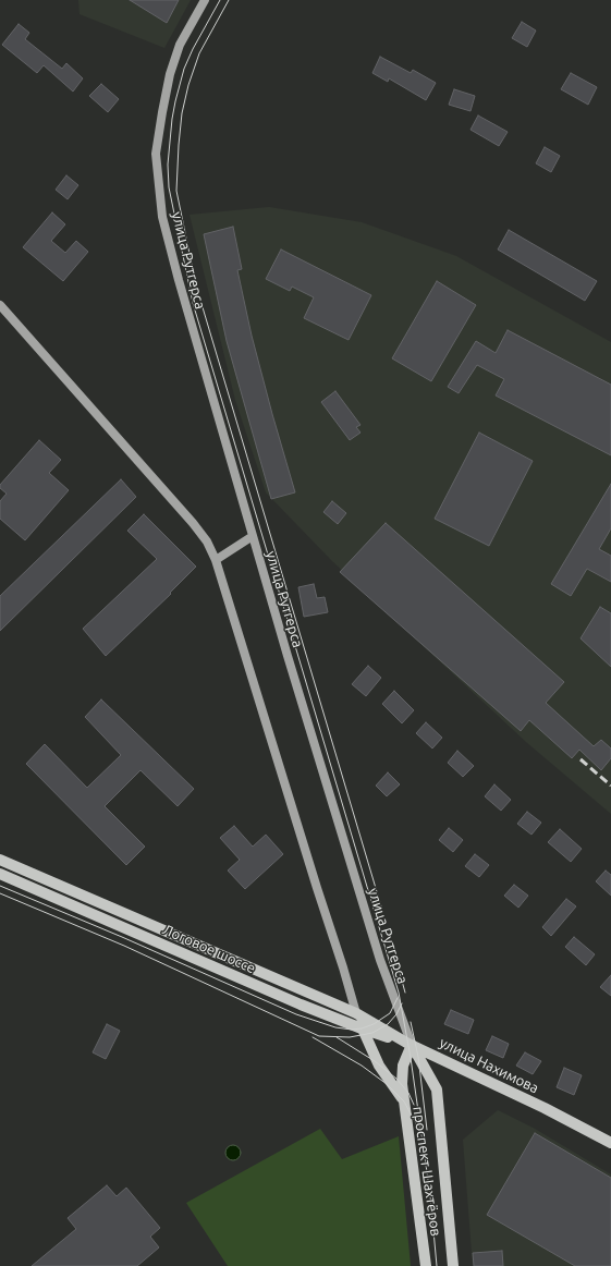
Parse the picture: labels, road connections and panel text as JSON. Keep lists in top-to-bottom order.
{
  "streets": {
    "main road": [
      "улица Рутгерса",
      "Логовое шоссе",
      "улица Нахимова",
      "проспект Шахтёров"
    ]
  },
  "crossings": [
    ["улица Рутгерса", "Логовое шоссе"],
    ["улица Рутгерса", "улица Нахимова"],
    ["улица Рутгерса", "проспект Шахтёров"],
    ["Логовое шоссе", "улица Нахимова"],
    ["Логовое шоссе", "проспект Шахтёров"],
    ["улица Нахимова", "проспект Шахтёров"]
  ]
}
